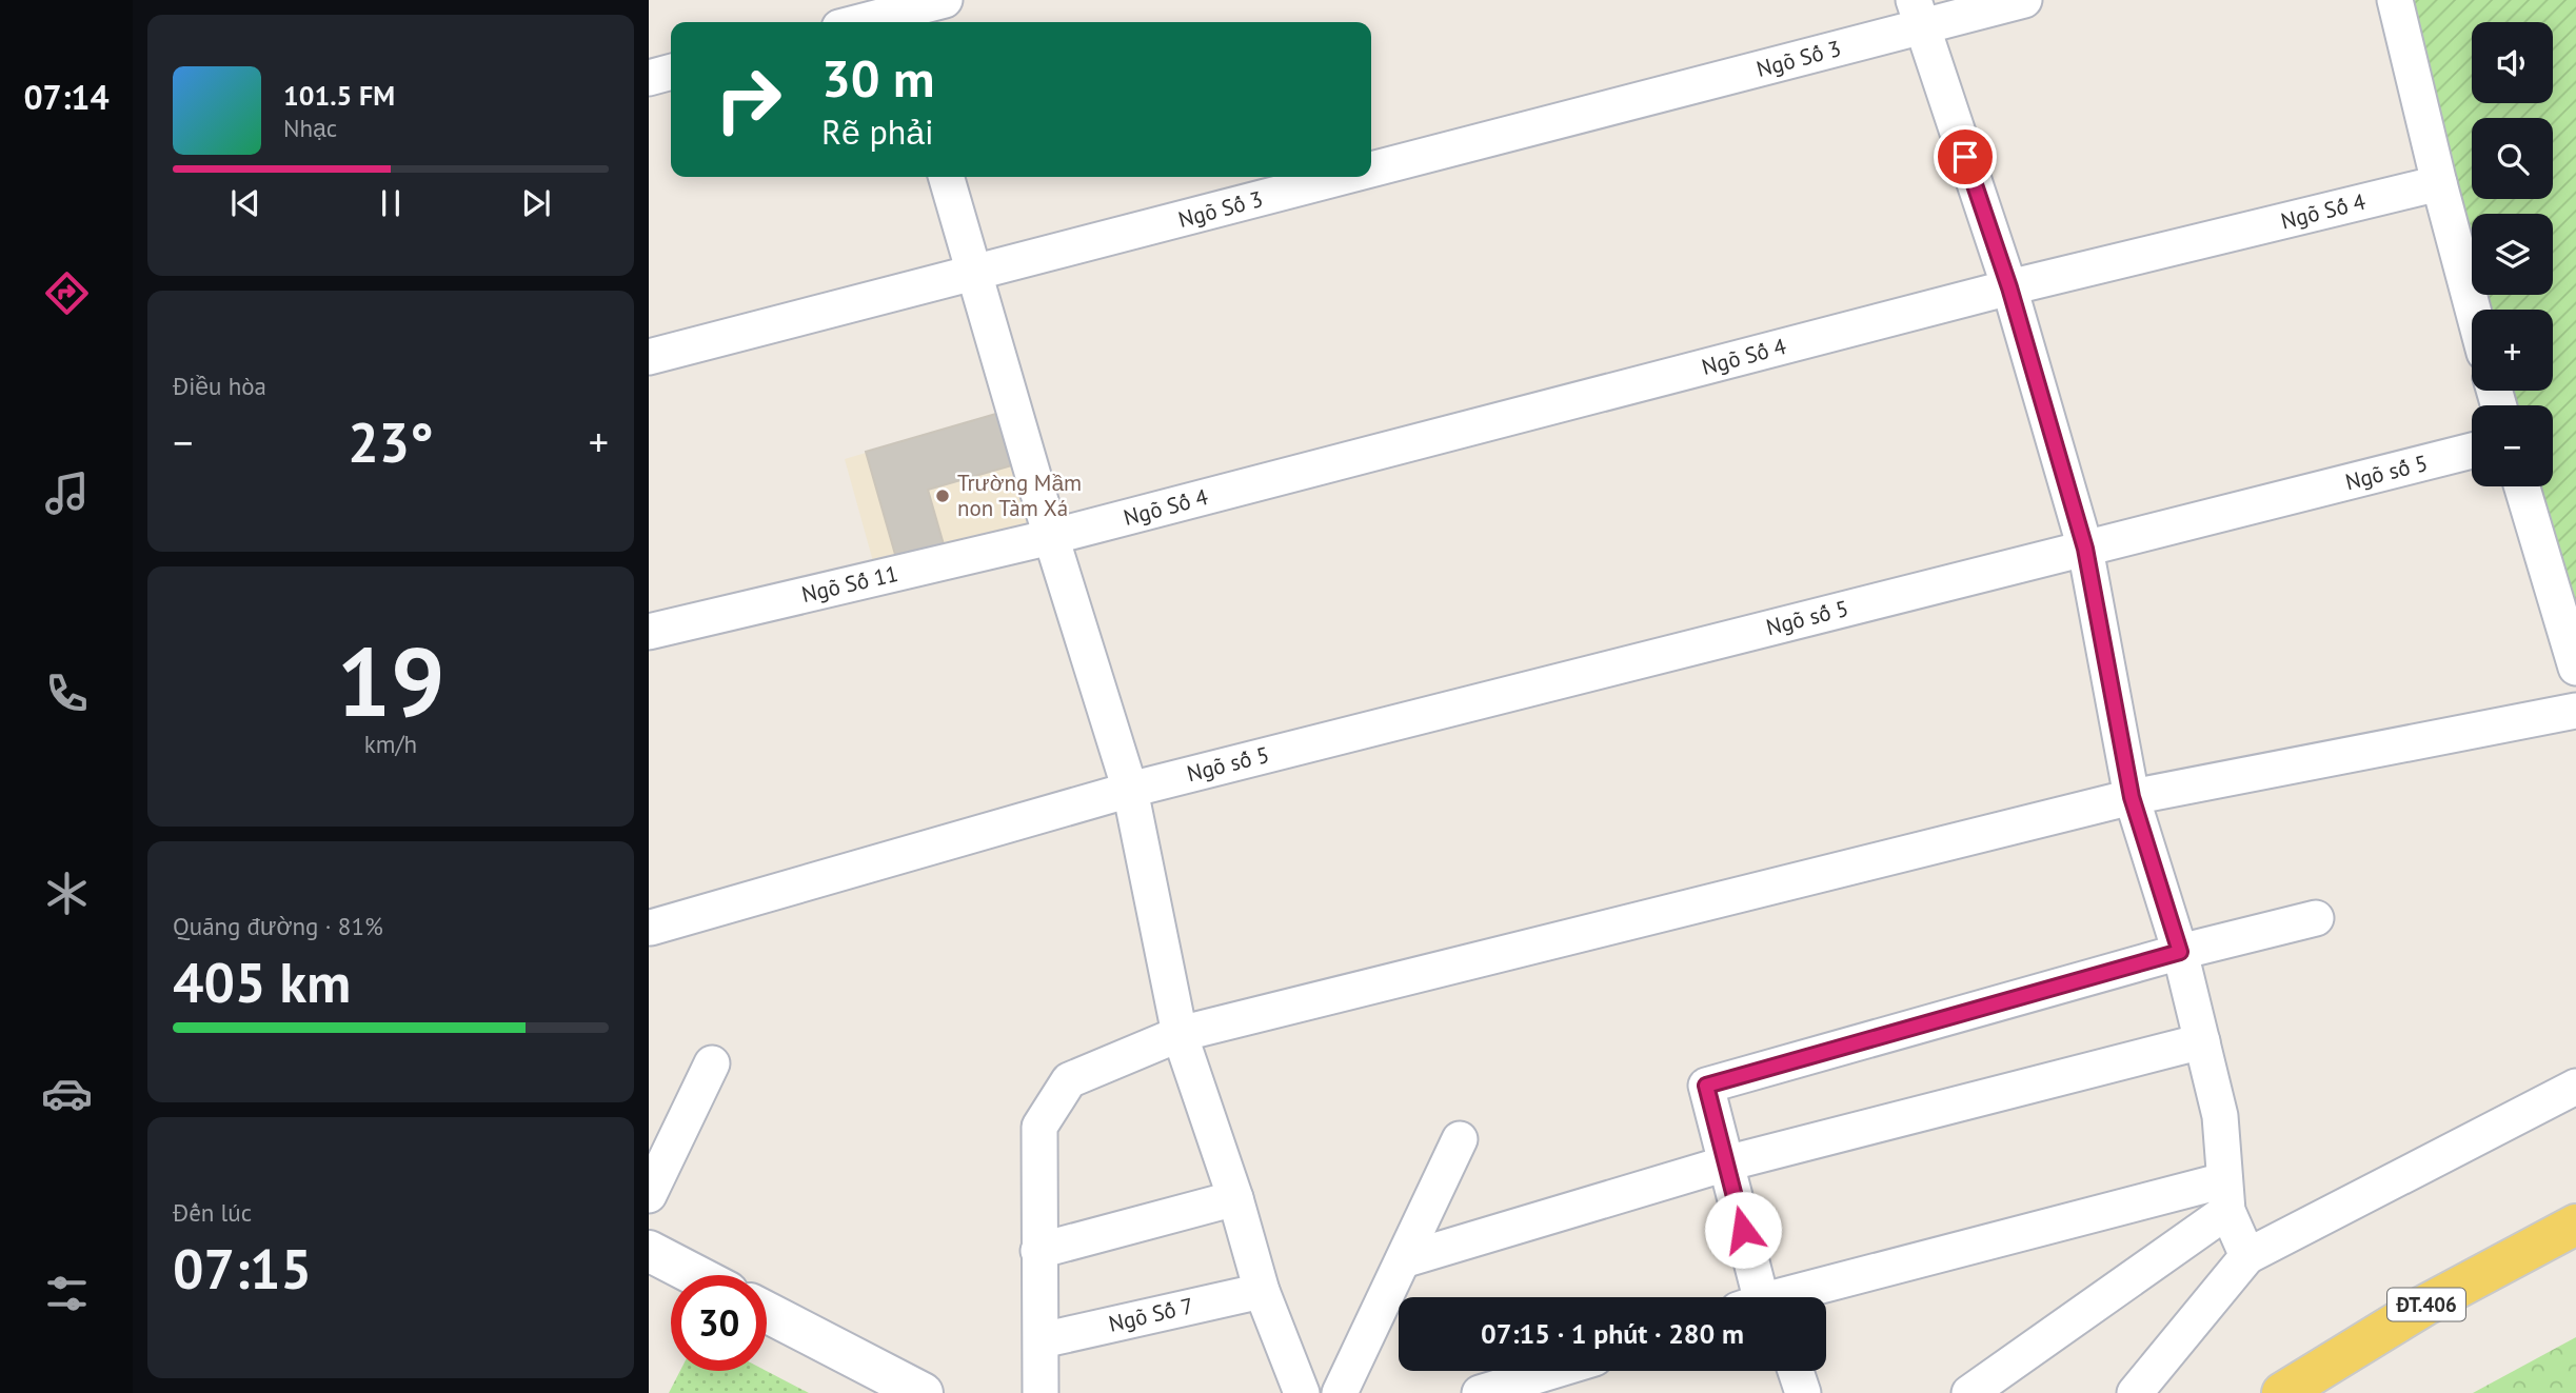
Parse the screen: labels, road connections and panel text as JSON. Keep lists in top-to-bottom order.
{
  "streets": {
    "main road": ["ĐT.406"],
    "street": [
      "Ngõ Số 3",
      "Ngõ Số 4",
      "Ngõ số 5",
      "Ngõ Số 11",
      "Ngõ Số 7"
    ]
  },
  "crossings": [
    ["Ngõ Số 4", "Ngõ Số 11"]
  ],
  "places": ["Trường Mầm non Tàm Xá"],
  "page": {
    "tabs": "07:14",
    "map_buttons": ["+", "−"],
    "turn": ["30 m", "Rẽ phải"],
    "song": ["101.5 FM", "Nhạc"],
    "tile": [
      "Điều hòa",
      ["19", "km/h"],
      ["Quãng đường · 81%", "405 km"],
      ["Đến lúc", "07:15"]
    ],
    "heat": ["−", "23°", "+"],
    "limit": "30",
    "trip": "07:15 · 1 phút · 280 m"
  }
}
